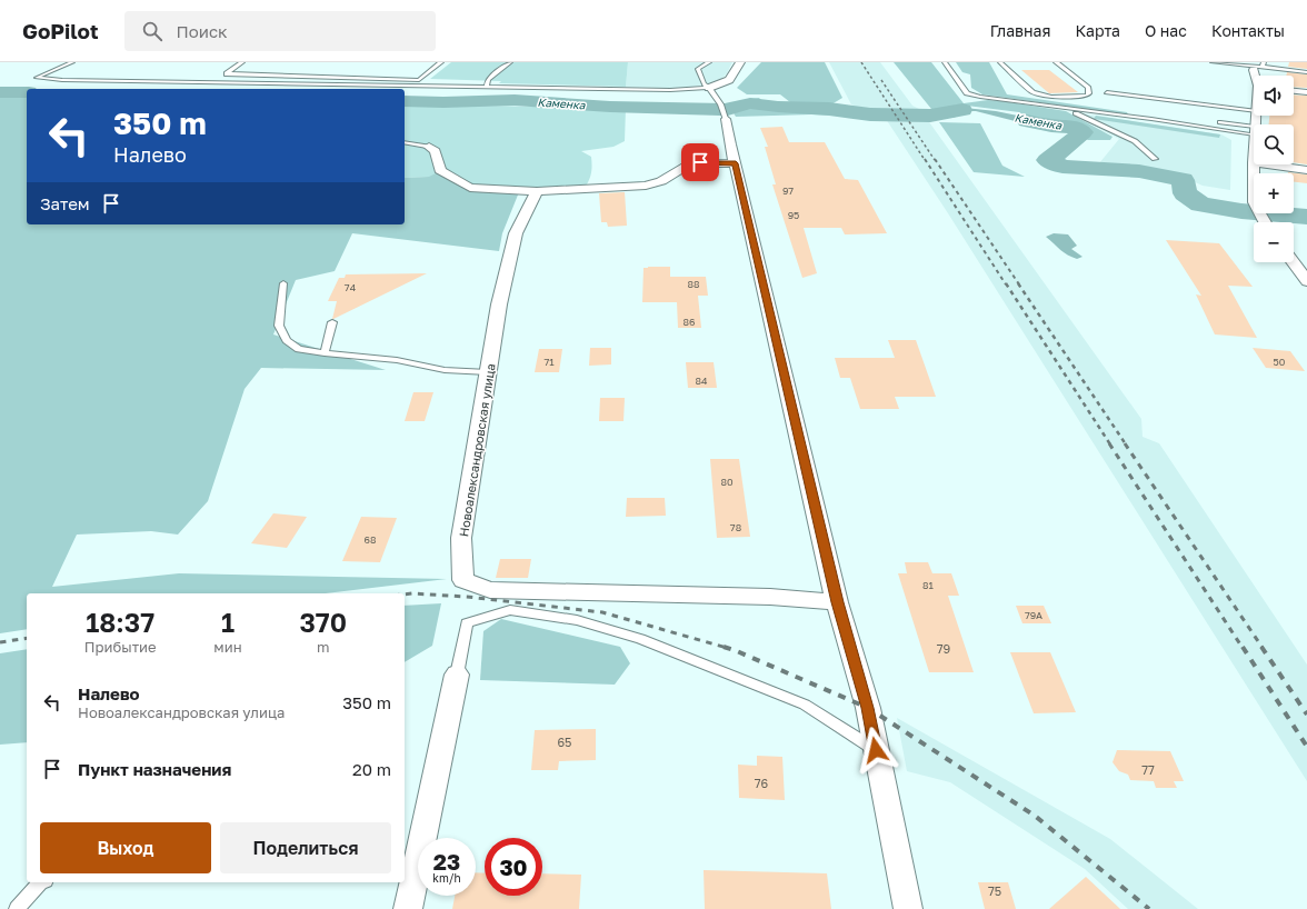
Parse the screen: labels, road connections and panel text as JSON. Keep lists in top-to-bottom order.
{
  "streets": {
    "street": ["Новоалександровская улица"]
  },
  "water": ["Каменка"],
  "house_numbers": [
    "97",
    "95",
    "88",
    "74",
    "86",
    "71",
    "50",
    "84",
    "80",
    "78",
    "68",
    "81",
    "79А",
    "79",
    "65",
    "77",
    "76",
    "75"
  ],
  "page": {
    "header": "GoPilot",
    "search": "Поиск",
    "nav": [
      "Главная",
      "Карта",
      "О нас",
      "Контакты"
    ],
    "map_buttons": ["+", "−"],
    "turn": ["350 m", "Налево"],
    "then": "Затем",
    "eta": [
      "18:37",
      "Прибытие",
      "1",
      "мин",
      "370",
      "m"
    ],
    "list": [
      {
        "name": "Налево",
        "note": "Новоалександровская улица",
        "value": "350 m"
      },
      {
        "name": "Пункт назначения",
        "value": "20 m"
      }
    ],
    "buttons": ["Выход", "Поделиться"],
    "speed": "23 km/h",
    "limit": "30"
  }
}
